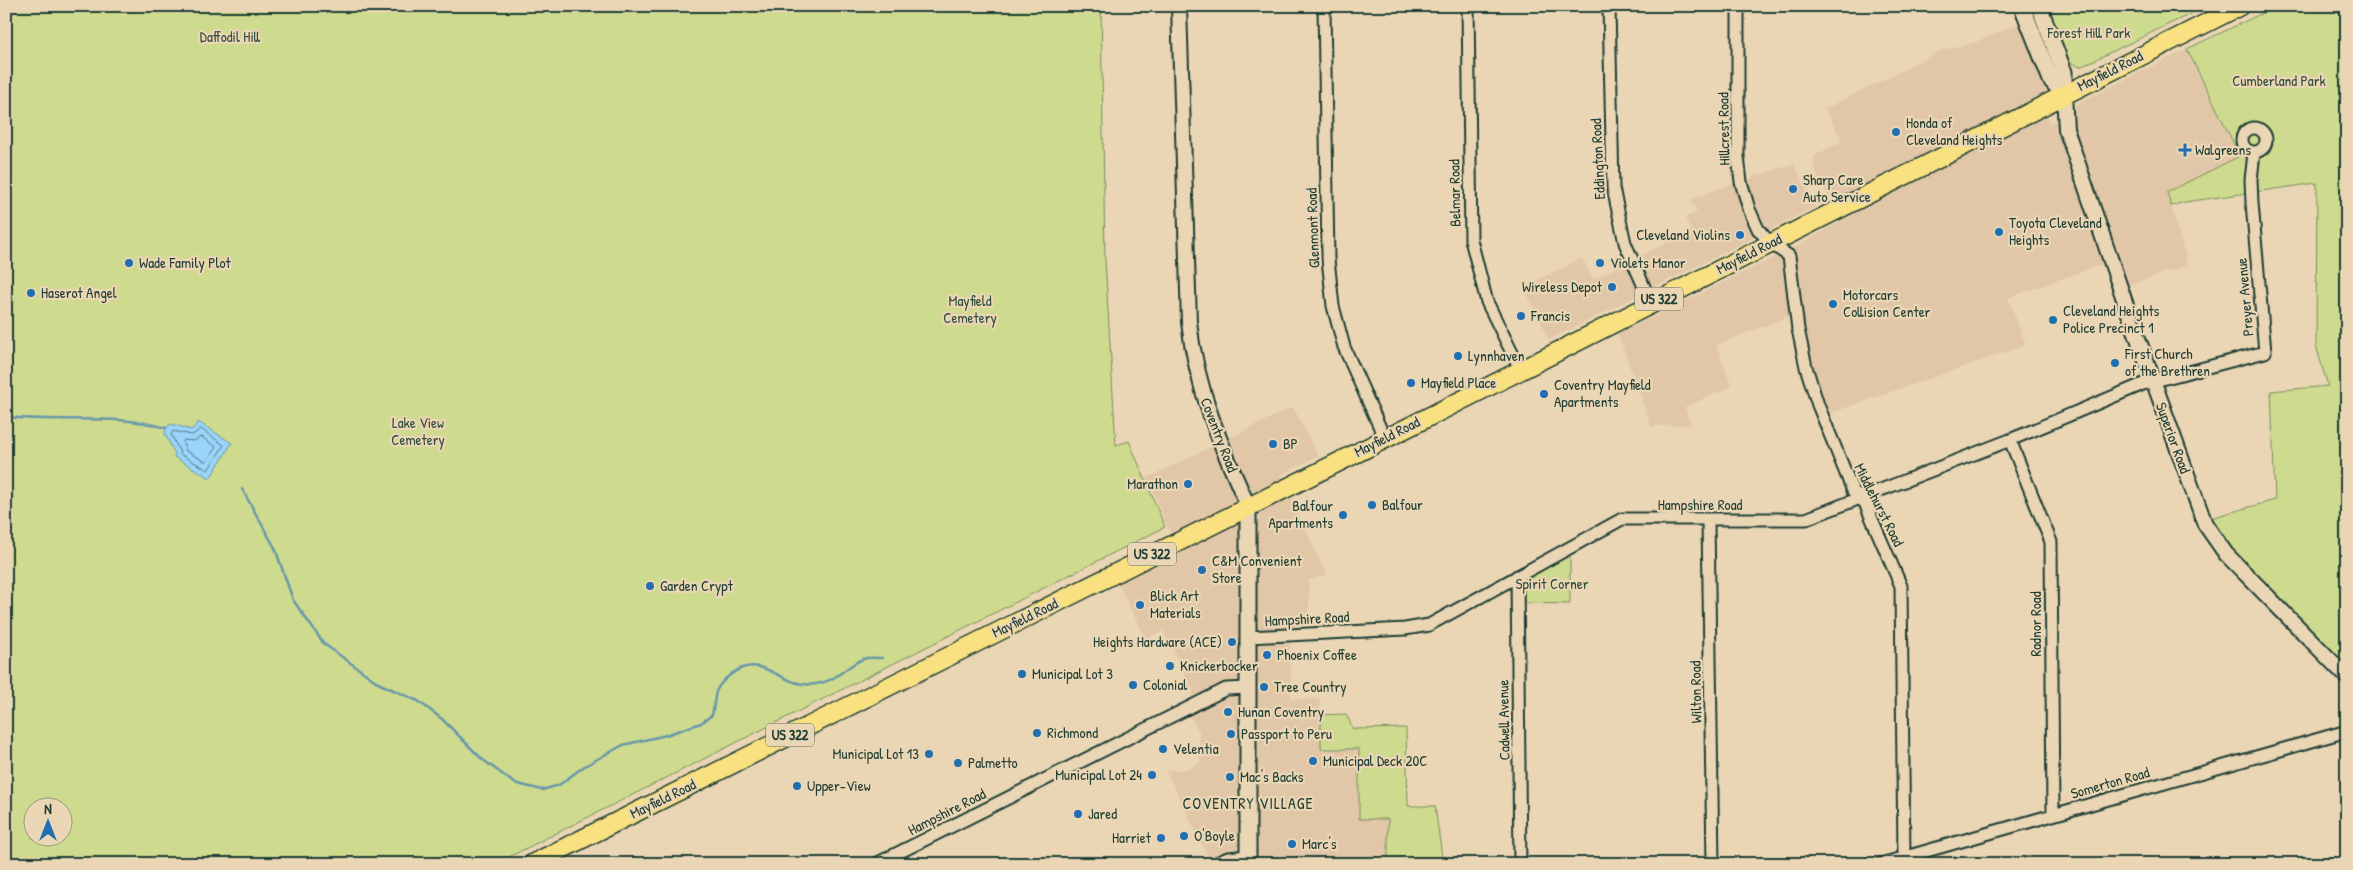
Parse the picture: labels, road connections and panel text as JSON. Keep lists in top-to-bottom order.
{
  "streets": {
    "main road": [
      "Mayfield Road",
      "US 322",
      "Coventry Road",
      "Superior Road"
    ],
    "street": [
      "Hillcrest Road",
      "Eddington Road",
      "Belmar Road",
      "Glenmont Road",
      "Preyer Avenue",
      "Hampshire Road",
      "Middlehurst Road",
      "Radnor Road",
      "Wilton Road",
      "Cadwell Avenue",
      "Somerton Road"
    ]
  },
  "crossings": [
    ["Mayfield Road", "Hillcrest Road"],
    ["Mayfield Road", "Eddington Road"],
    ["Mayfield Road", "Belmar Road"],
    ["Mayfield Road", "Glenmont Road"],
    ["Mayfield Road", "Coventry Road"],
    ["Mayfield Road", "Superior Road"],
    ["Mayfield Road", "Middlehurst Road"],
    ["Hillcrest Road", "Middlehurst Road"],
    ["Preyer Avenue", "Superior Road"],
    ["Preyer Avenue", "Hampshire Road"],
    ["Coventry Road", "Hampshire Road"],
    ["Superior Road", "Hampshire Road"],
    ["Hampshire Road", "Middlehurst Road"],
    ["Hampshire Road", "Radnor Road"],
    ["Hampshire Road", "Wilton Road"],
    ["Hampshire Road", "Cadwell Avenue"],
    ["Middlehurst Road", "Somerton Road"],
    ["Radnor Road", "Somerton Road"]
  ],
  "districts": ["COVENTRY VILLAGE"],
  "parks": [
    "Forest Hill Park",
    "Daffodil Hill",
    "Cumberland Park",
    "Mayfield Cemetery",
    "Lake View Cemetery",
    "Spirit Corner"
  ],
  "places": {
    "other": [
      "Honda of Cleveland Heights",
      "Sharp Care Auto Service",
      "Toyota Cleveland Heights",
      "Cleveland Violins",
      "Wade Family Plot",
      "Violets Manor",
      "Wireless Depot",
      "Haserot Angel",
      "Motorcars Collision Center",
      "Francis",
      "Cleveland Heights Police Precinct 1",
      "Lynnhaven",
      "First Church of the Brethren",
      "Mayfield Place",
      "Coventry Mayfield Apartments",
      "BP",
      "Marathon",
      "Balfour",
      "Balfour Apartments",
      "C&M Convenient Store",
      "Garden Crypt",
      "Blick Art Materials",
      "Heights Hardware (ACE)",
      "Phoenix Coffee",
      "Knickerbocker",
      "Municipal Lot 3",
      "Colonial",
      "Tree Country",
      "Hunan Coventry",
      "Richmond",
      "Passport to Peru",
      "Velentia",
      "Municipal Lot 13",
      "Municipal Deck 20C",
      "Palmetto",
      "Municipal Lot 24",
      "Mac's Backs",
      "Upper-View",
      "Jared",
      "O'Boyle",
      "Harriet",
      "Marc's"
    ],
    "health": ["Walgreens"]
  },
  "north": "top"
}
